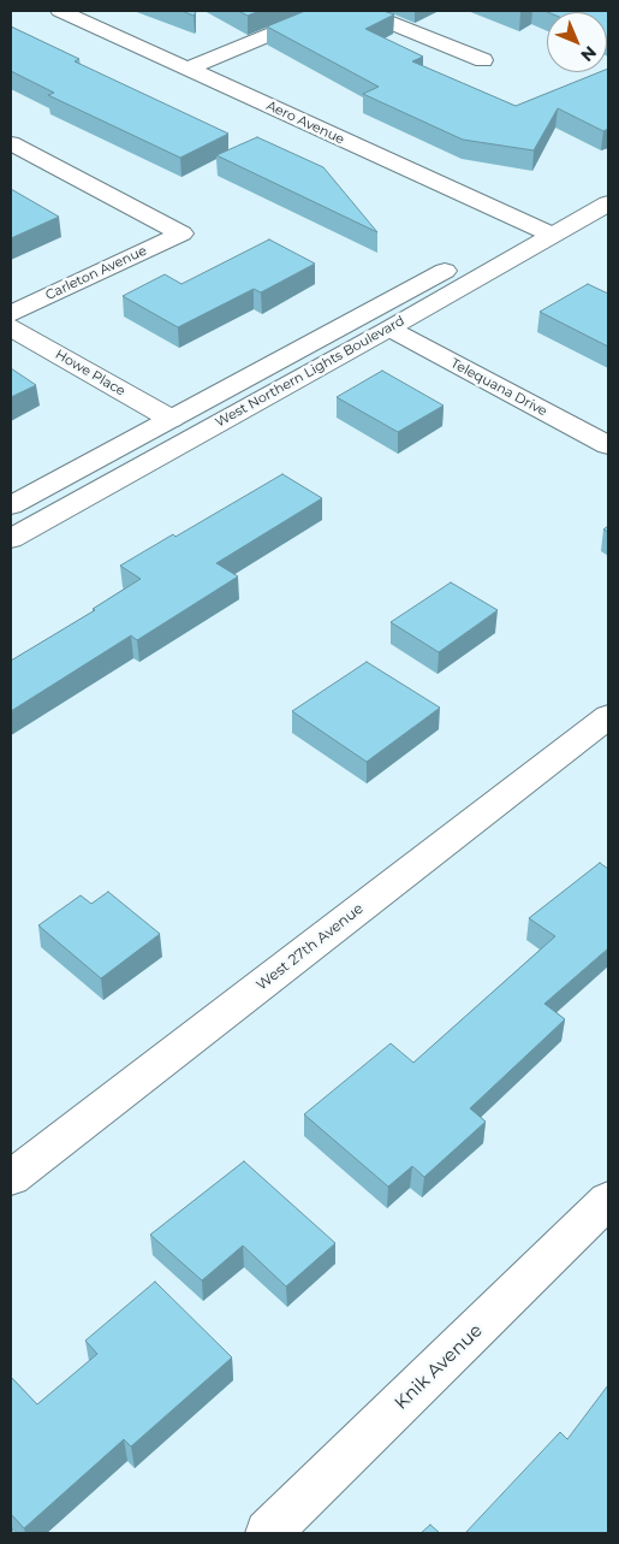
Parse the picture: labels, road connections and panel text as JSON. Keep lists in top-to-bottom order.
{
  "streets": {
    "street": [
      "Aero Avenue",
      "Carleton Avenue",
      "West Northern Lights Boulevard",
      "Howe Place",
      "Telequana Drive",
      "West 27th Avenue",
      "Knik Avenue"
    ]
  },
  "crossings": [
    ["Aero Avenue", "West Northern Lights Boulevard"],
    ["West Northern Lights Boulevard", "Howe Place"],
    ["West Northern Lights Boulevard", "Telequana Drive"]
  ],
  "north": "bottom right"
}
